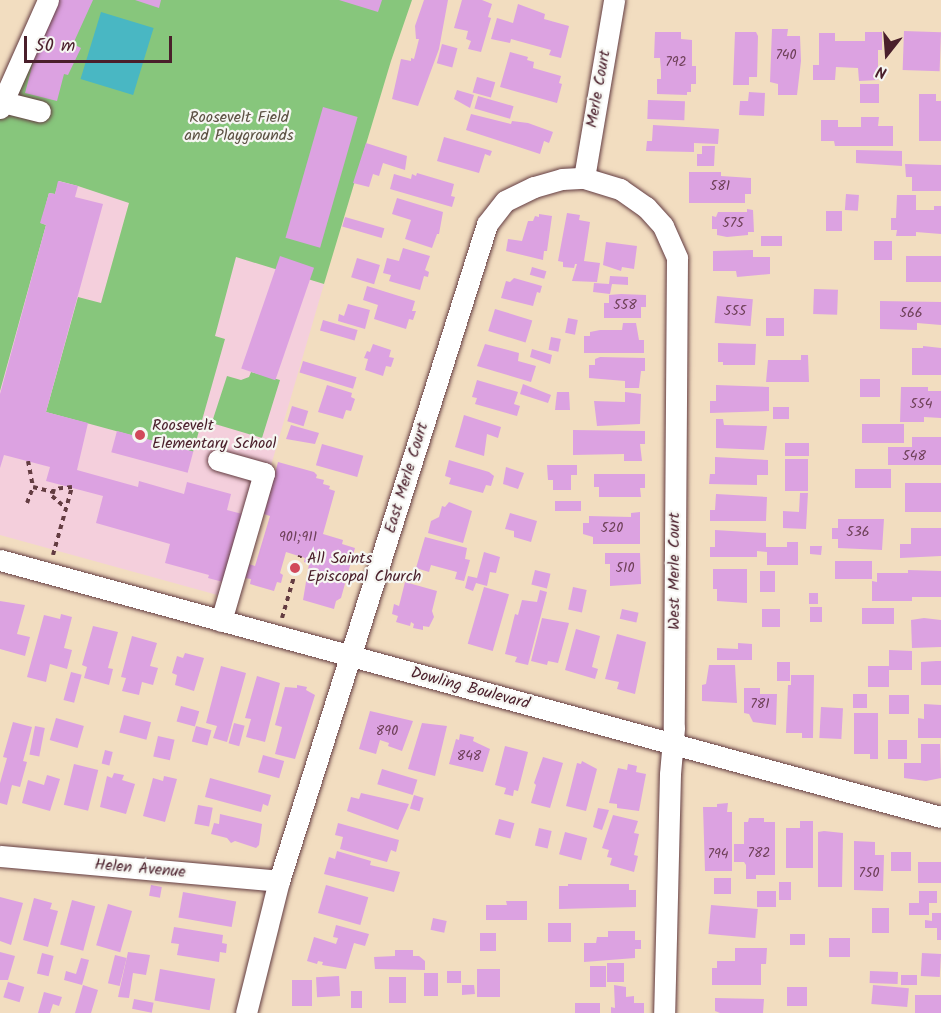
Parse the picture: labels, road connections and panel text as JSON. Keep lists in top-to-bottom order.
{
  "streets": {
    "street": [
      "Merle Court",
      "East Merle Court",
      "West Merle Court",
      "Dowling Boulevard",
      "Helen Avenue"
    ]
  },
  "crossings": [
    ["Merle Court", "East Merle Court"],
    ["Merle Court", "West Merle Court"],
    ["East Merle Court", "West Merle Court"],
    ["East Merle Court", "Dowling Boulevard"],
    ["East Merle Court", "Helen Avenue"],
    ["West Merle Court", "Dowling Boulevard"]
  ],
  "parks": ["Roosevelt Field and Playgrounds"],
  "places": ["Roosevelt Elementary School", "All Saints Episcopal Church"],
  "house_numbers": [
    "740",
    "792",
    "581",
    "575",
    "558",
    "555",
    "566",
    "554",
    "548",
    "520",
    "536",
    "901;911",
    "510",
    "781",
    "890",
    "848",
    "782",
    "794",
    "750"
  ],
  "scale_bar": "50 m",
  "north": "bottom"
}
